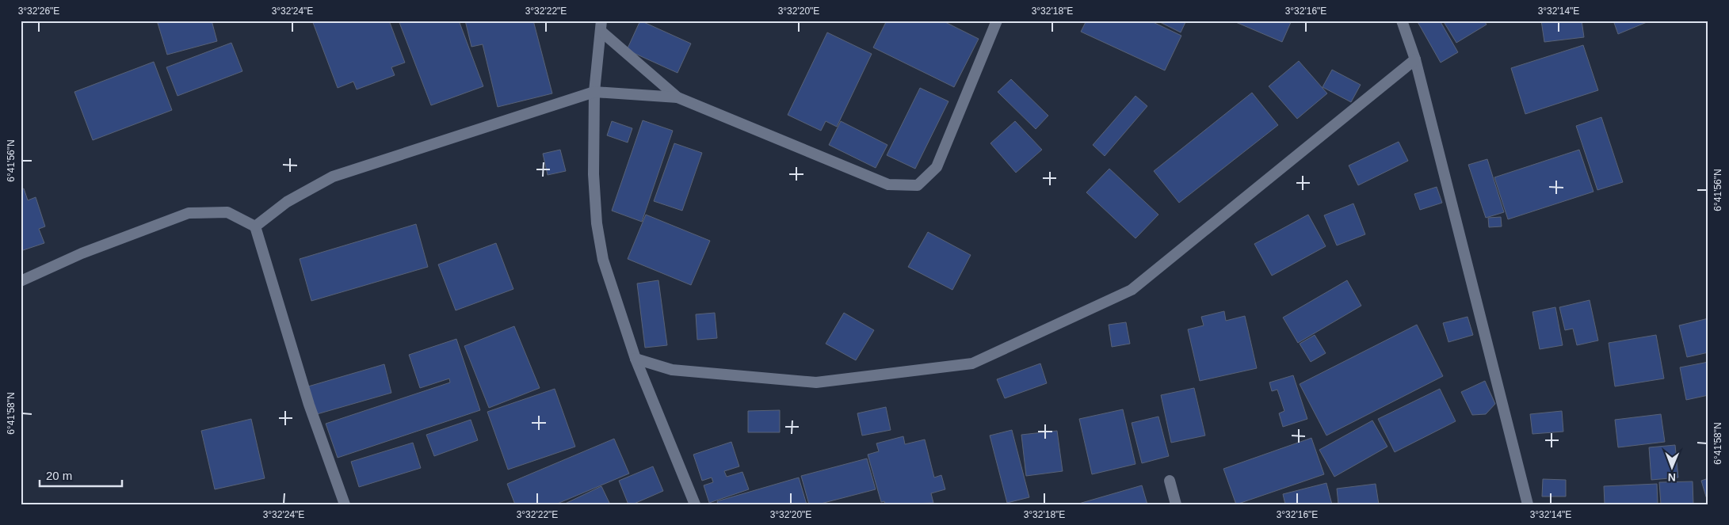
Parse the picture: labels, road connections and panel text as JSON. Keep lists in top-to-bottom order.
{
  "scale_bar": "20 m",
  "north": "bottom",
  "coordinates": [
    "3°32'26\"E",
    "3°32'24\"E",
    "3°32'22\"E",
    "3°32'20\"E",
    "3°32'18\"E",
    "3°32'16\"E",
    "3°32'14\"E",
    "6°41'56\"N",
    "6°41'58\"N"
  ]
}
